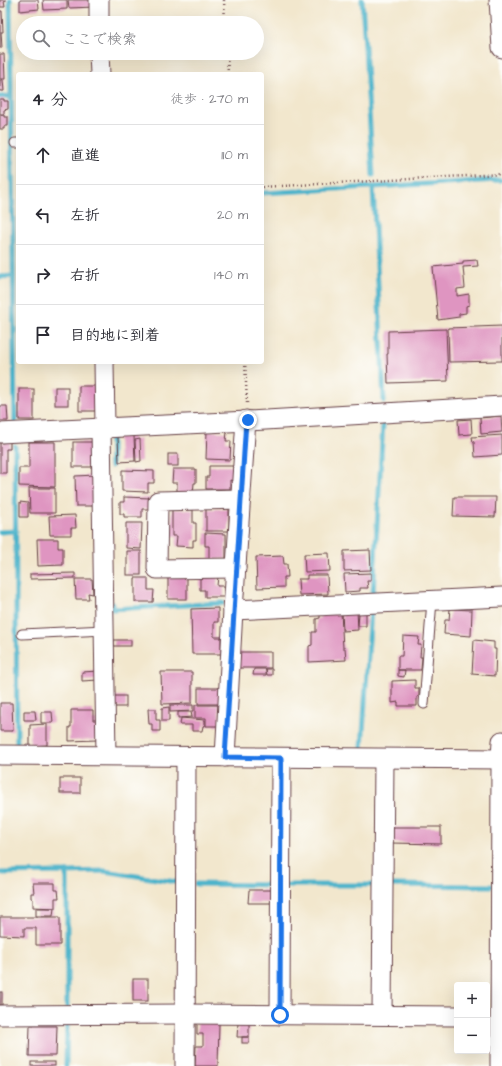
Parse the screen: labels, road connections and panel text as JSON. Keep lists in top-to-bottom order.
{
  "page": {
    "search": "ここで検索",
    "heading": ["4 分", "徒歩 · 270 m"],
    "list": [
      ["直進", "110 m"],
      ["左折", "20 m"],
      ["右折", "140 m"],
      "目的地に到着"
    ],
    "map_buttons": ["+", "−"]
  }
}
